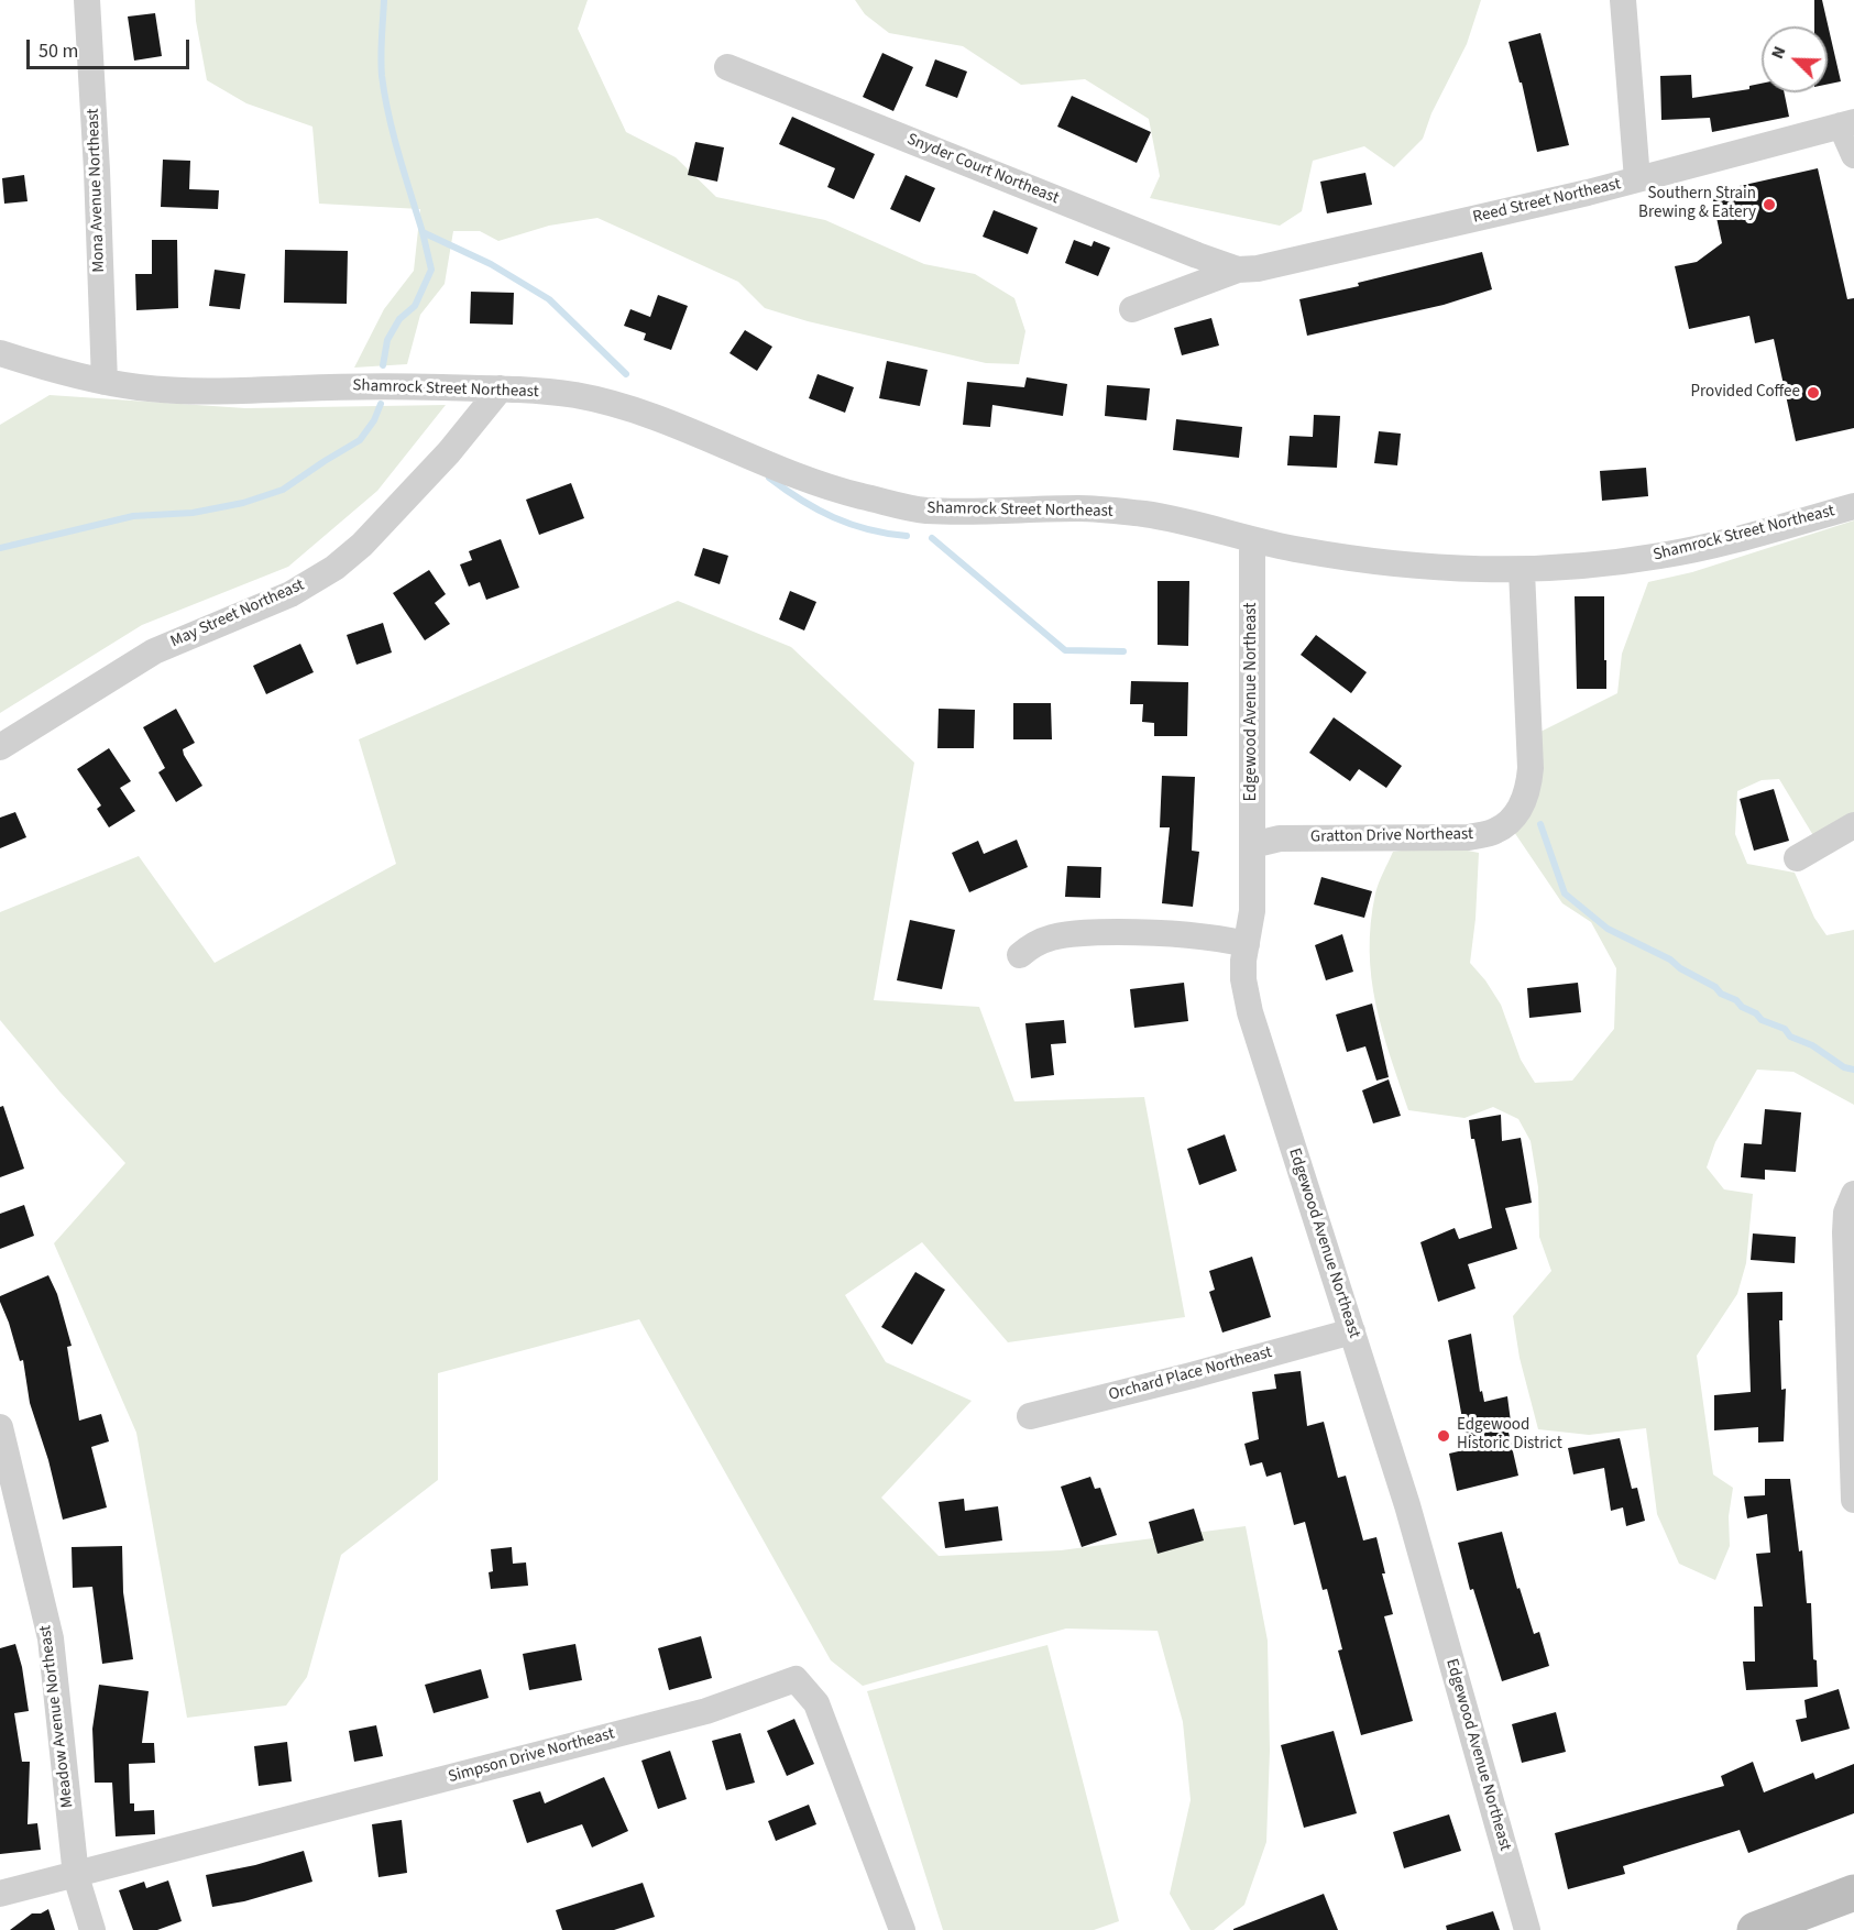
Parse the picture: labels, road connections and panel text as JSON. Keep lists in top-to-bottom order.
{
  "streets": {
    "street": [
      "Snyder Court Northeast",
      "Mona Avenue Northeast",
      "Reed Street Northeast",
      "Shamrock Street Northeast",
      "May Street Northeast",
      "Edgewood Avenue Northeast",
      "Gratton Drive Northeast",
      "Orchard Place Northeast",
      "Meadow Avenue Northeast",
      "Simpson Drive Northeast"
    ]
  },
  "crossings": [
    ["Snyder Court Northeast", "Reed Street Northeast"],
    ["Mona Avenue Northeast", "Shamrock Street Northeast"],
    ["Shamrock Street Northeast", "May Street Northeast"],
    ["Shamrock Street Northeast", "Edgewood Avenue Northeast"],
    ["Shamrock Street Northeast", "Gratton Drive Northeast"],
    ["Edgewood Avenue Northeast", "Gratton Drive Northeast"],
    ["Edgewood Avenue Northeast", "Orchard Place Northeast"],
    ["Meadow Avenue Northeast", "Simpson Drive Northeast"]
  ],
  "places": ["Southern Strain Brewing & Eatery", "Provided Coffee", "Edgewood Historic District"],
  "scale_bar": "50 m",
  "north": "top left"
}
